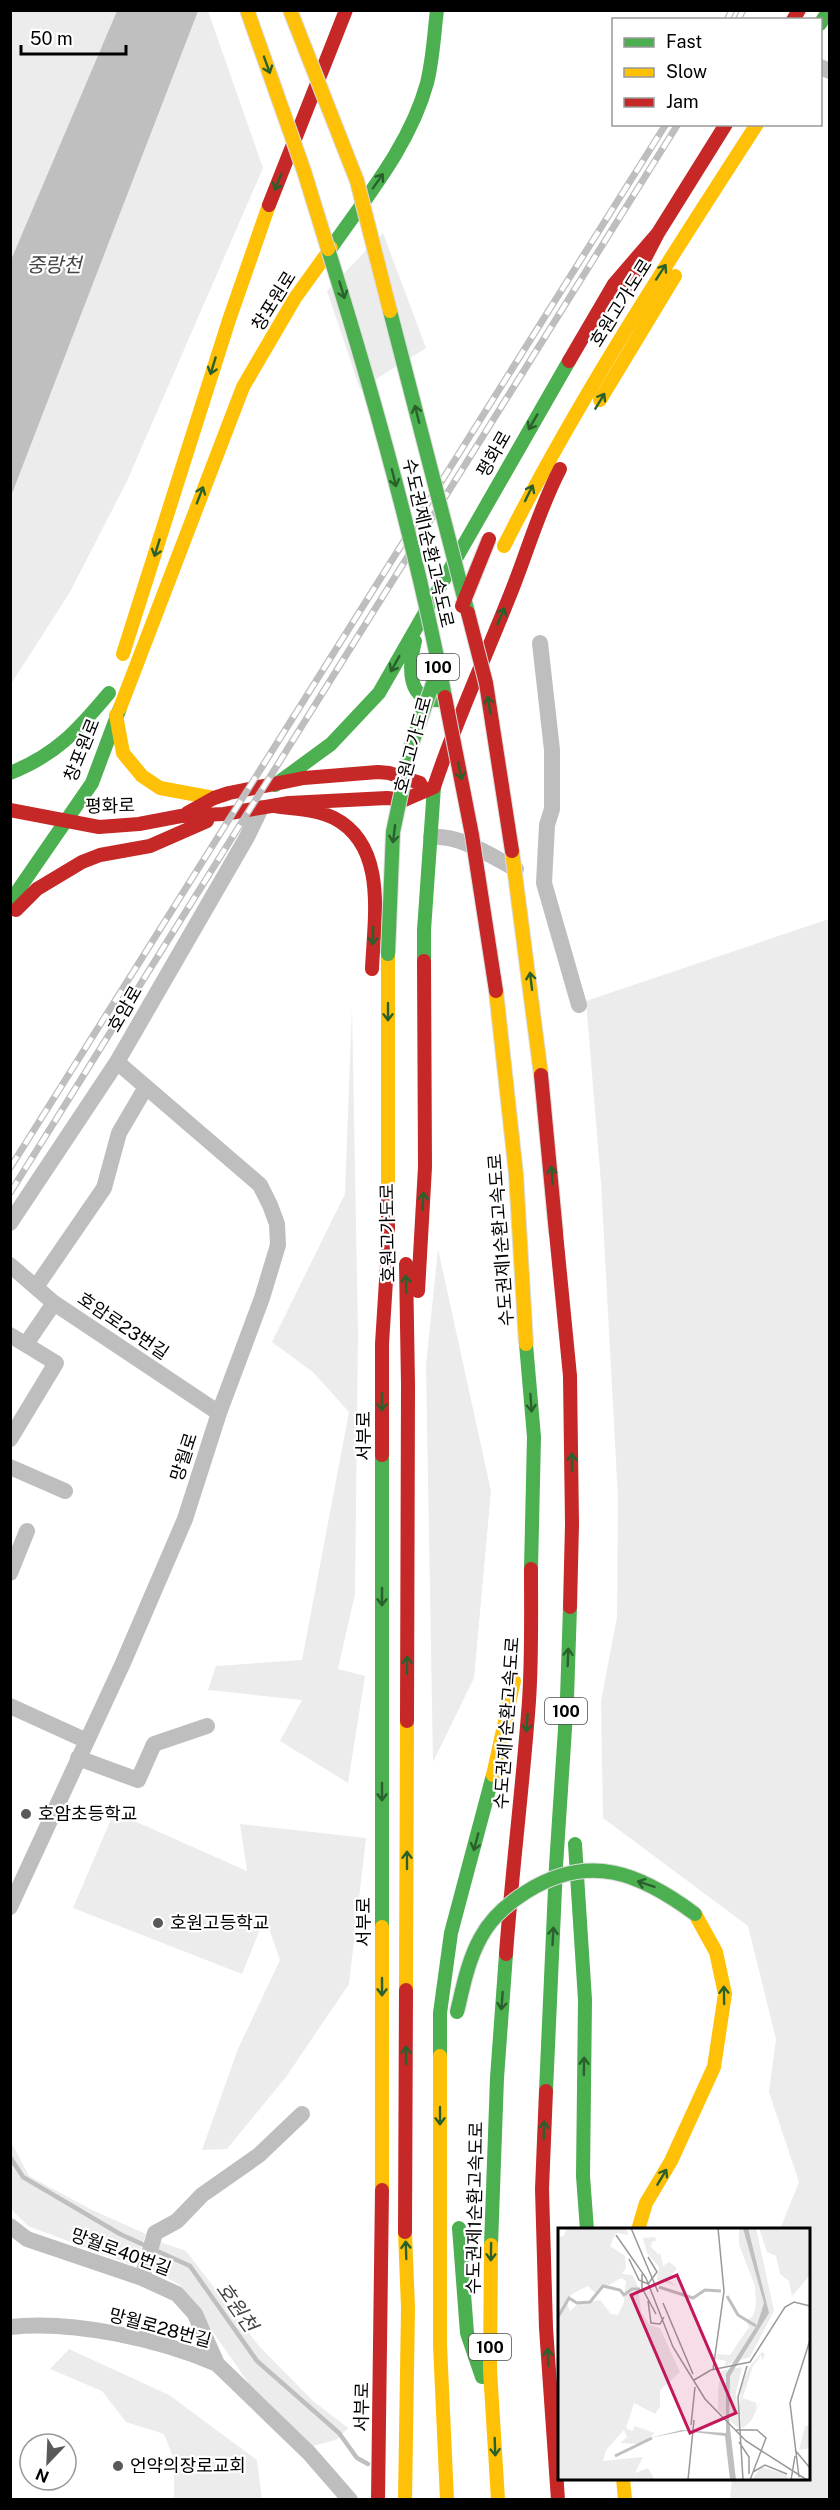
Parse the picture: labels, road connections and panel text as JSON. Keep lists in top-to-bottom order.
{
  "streets": {
    "main road": [
      "창포원로",
      "호원고가도로",
      "평화로",
      "수도권제1순환고속도로",
      "100",
      "서부로"
    ],
    "street": [
      "호암로",
      "호암로23번길",
      "망월로",
      "망월로40번길",
      "망월로28번길"
    ]
  },
  "crossings": [
    ["창포원로", "평화로"],
    ["호원고가도로", "평화로"],
    ["호원고가도로", "서부로"],
    ["평화로", "호암로"],
    ["호암로", "망월로"],
    ["호암로23번길", "망월로"],
    ["망월로40번길", "망월로28번길"]
  ],
  "water": ["중랑천", "호원천"],
  "places": ["호암초등학교", "호원고등학교", "언약의장로교회"],
  "legend": ["Fast", "Slow", "Jam"],
  "scale_bar": "50 m",
  "north": "bottom left"
}
